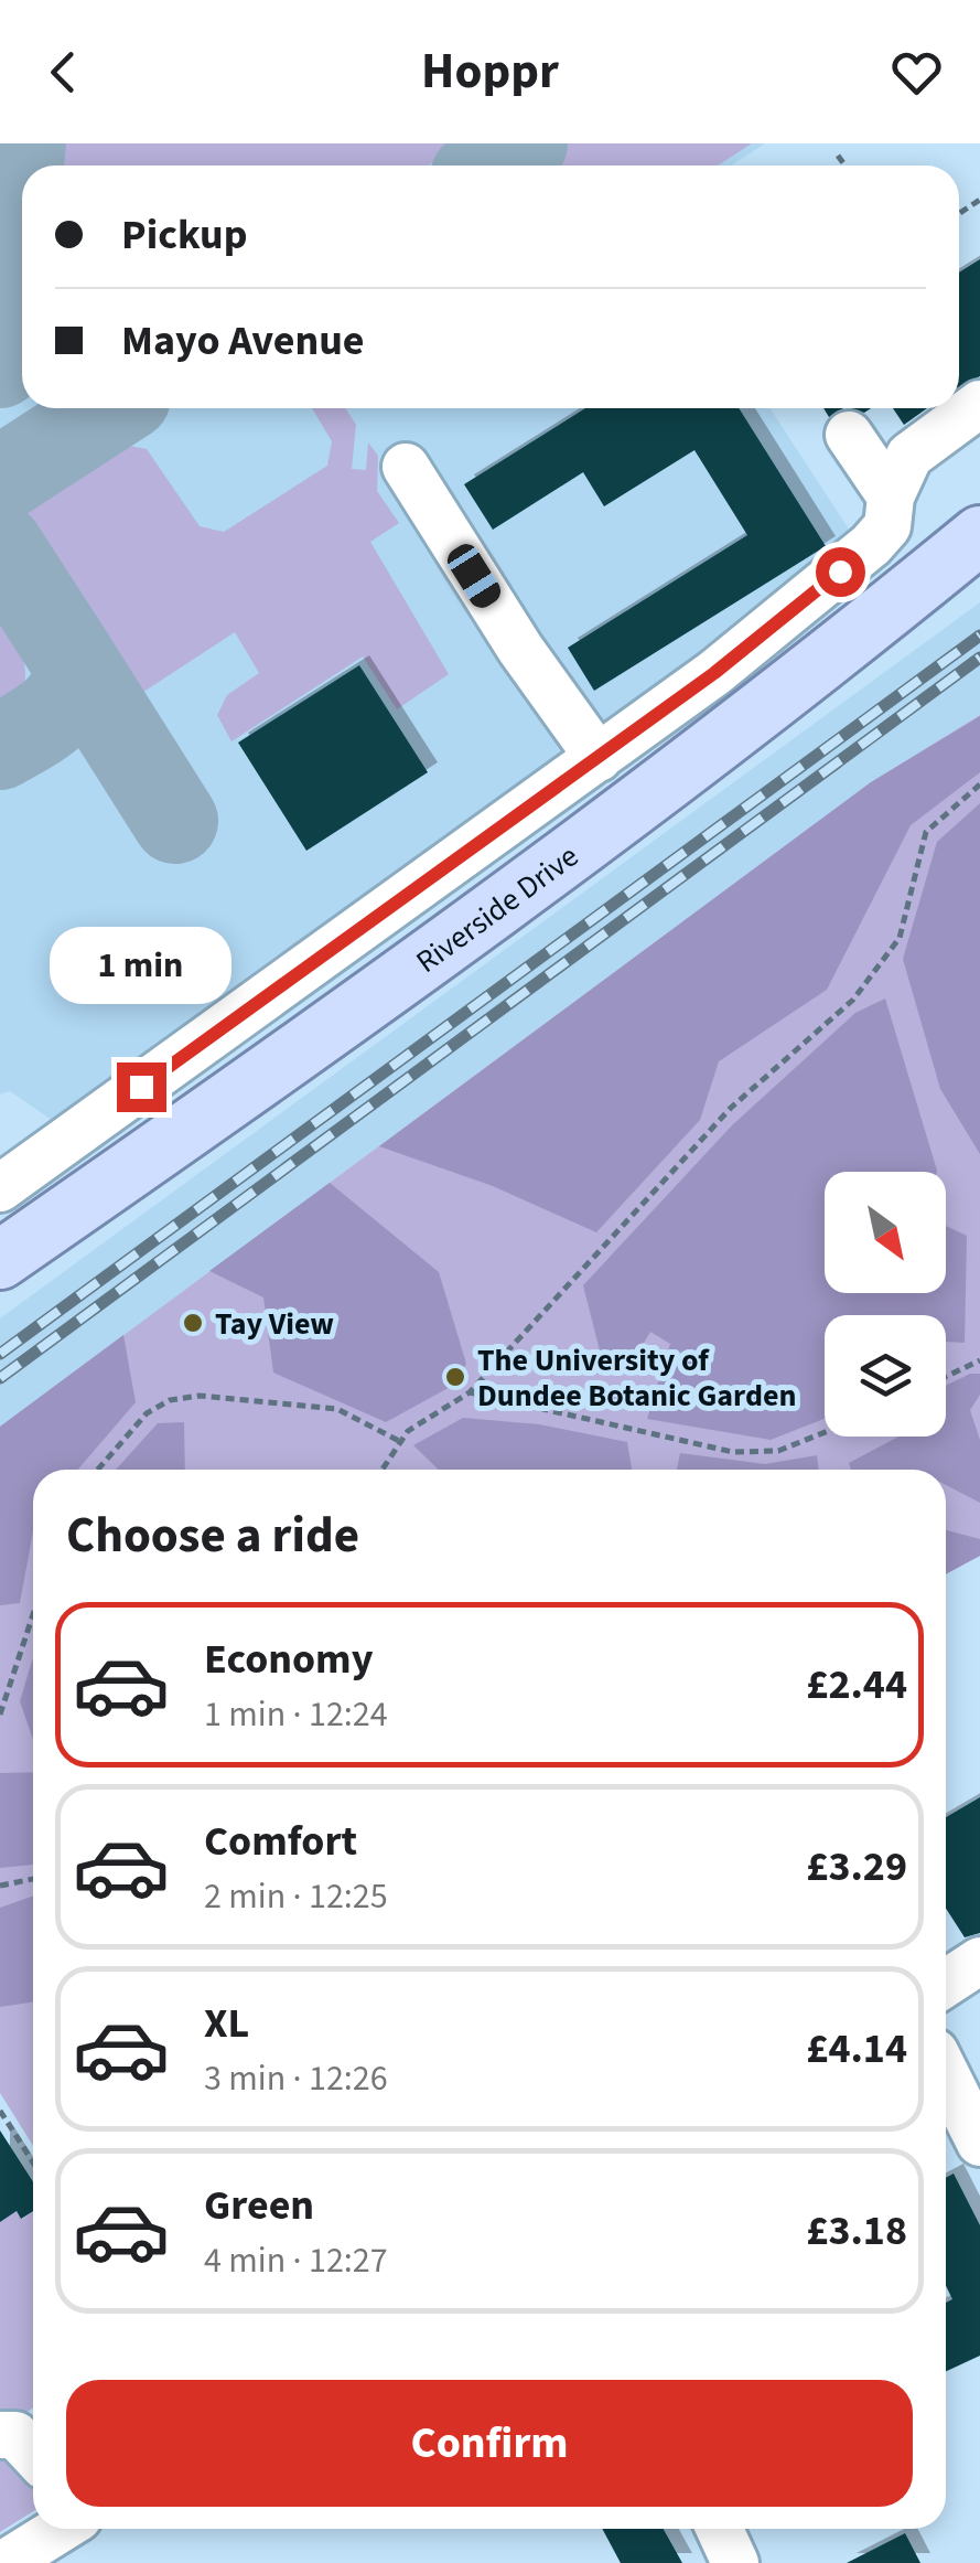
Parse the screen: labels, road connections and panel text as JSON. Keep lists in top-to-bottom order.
{
  "streets": {
    "main road": ["Riverside Drive"]
  },
  "places": ["Tay View", "The University of Dundee Botanic Garden"],
  "north": "bottom right",
  "page": {
    "header": "Hoppr",
    "banner": ["Pickup", "Mayo Avenue"],
    "bubble": "1 min",
    "heading": "Choose a ride",
    "list": [
      {
        "name": "Economy",
        "note": "1 min · 12:24",
        "value": "£2.44"
      },
      {
        "name": "Comfort",
        "note": "2 min · 12:25",
        "value": "£3.29"
      },
      {
        "name": "XL",
        "note": "3 min · 12:26",
        "value": "£4.14"
      },
      {
        "name": "Green",
        "note": "4 min · 12:27",
        "value": "£3.18"
      }
    ],
    "buttons": "Confirm"
  }
}
